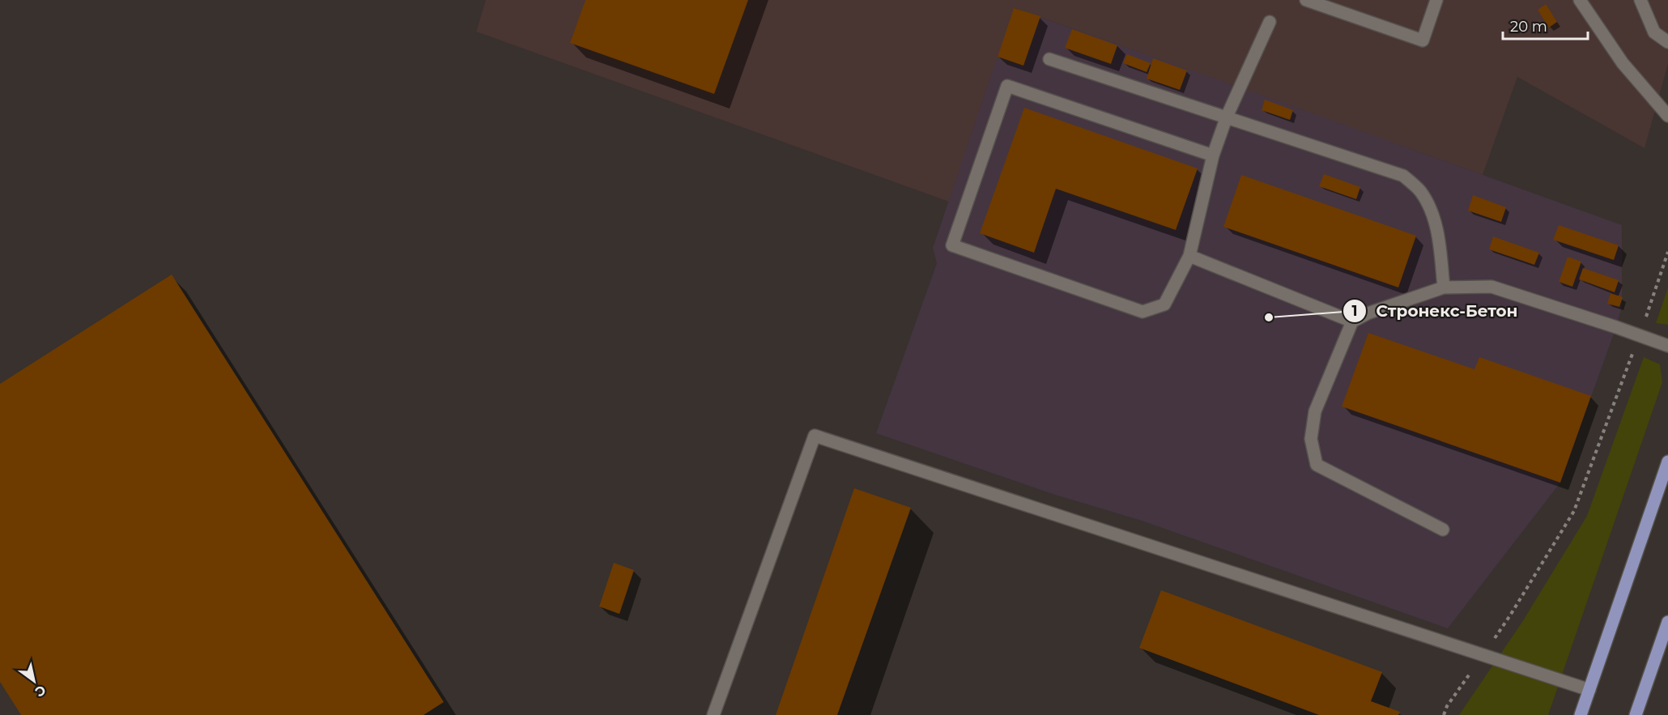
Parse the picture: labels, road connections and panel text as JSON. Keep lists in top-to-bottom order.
{
  "places": ["Стронекс-Бетон"],
  "scale_bar": "20 m",
  "north": "bottom right"
}
